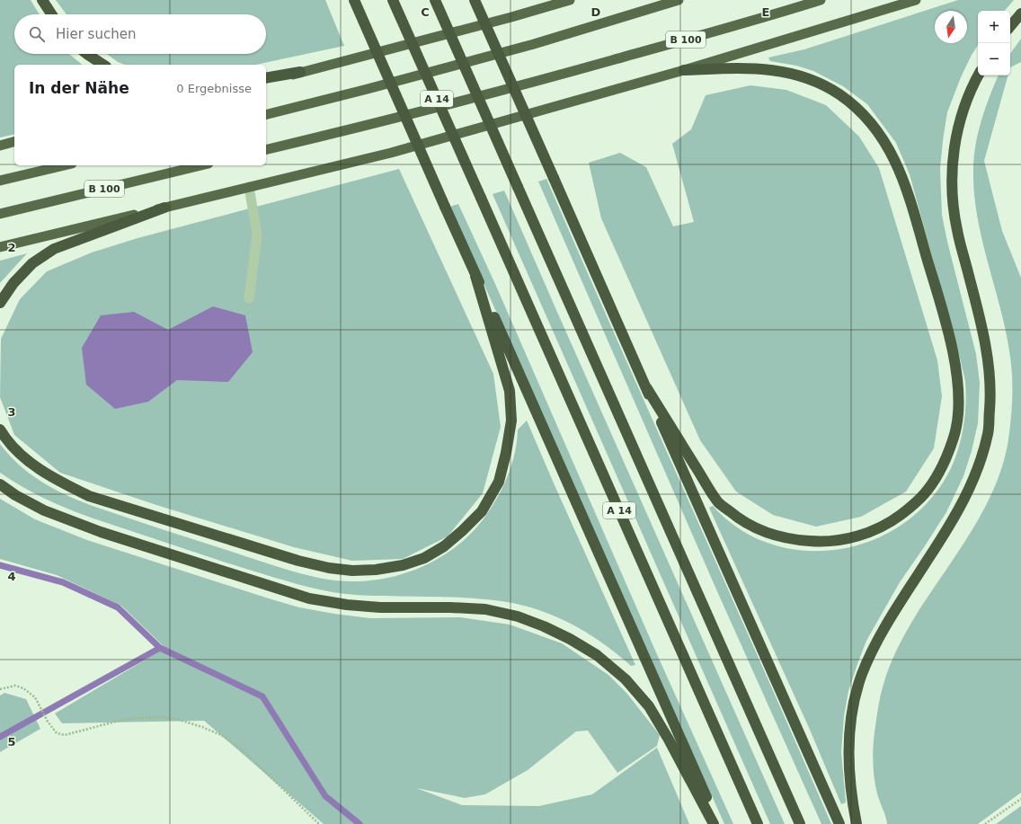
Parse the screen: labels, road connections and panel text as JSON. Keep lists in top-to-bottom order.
{
  "streets": {
    "highway": ["B 100", "A 14"]
  },
  "north": "bottom",
  "page": {
    "map_buttons": ["+", "−"],
    "search": "Hier suchen",
    "heading": ["In der Nähe", "0 Ergebnisse"]
  },
  "grid": {
    "columns": ["C", "D", "E"],
    "rows": [
      "2",
      "3",
      "4",
      "5"
    ]
  }
}
